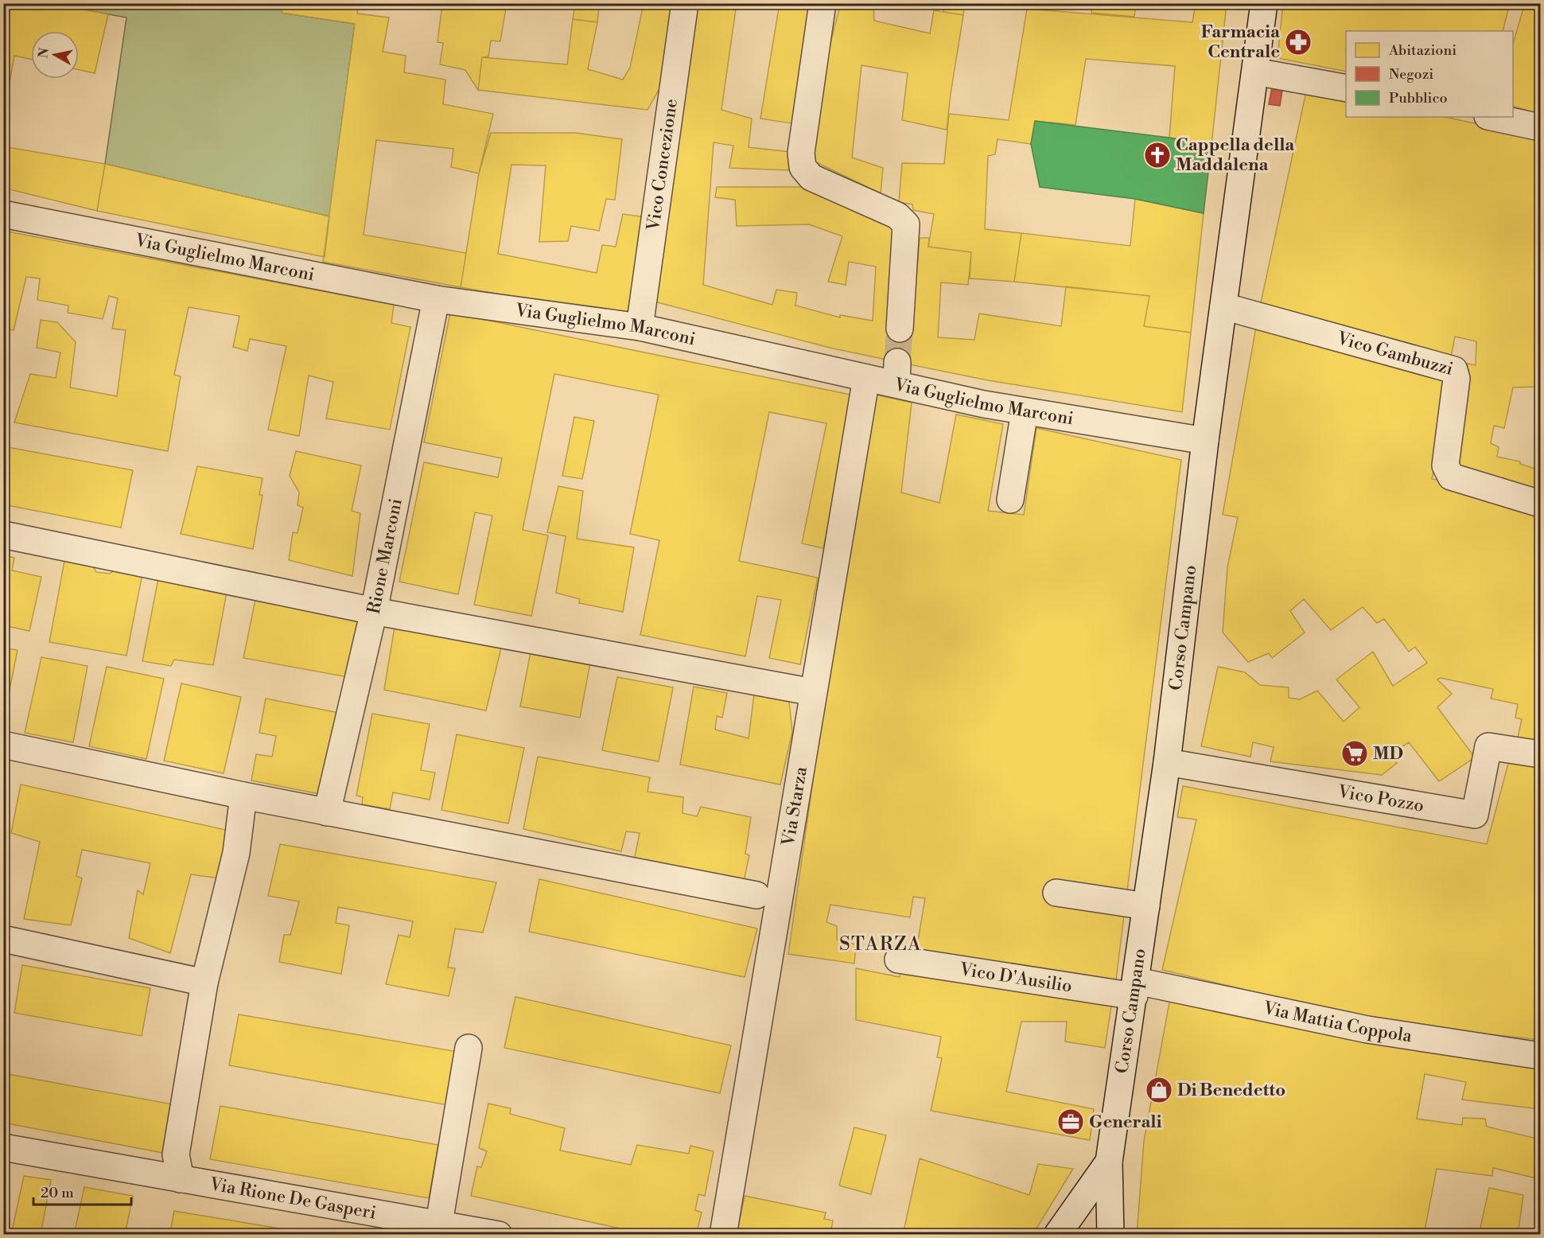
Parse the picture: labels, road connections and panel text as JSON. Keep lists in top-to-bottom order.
{
  "streets": {
    "street": [
      "Vico Concezione",
      "Via Guglielmo Marconi",
      "Vico Gambuzzi",
      "Rione Marconi",
      "Corso Campano",
      "Vico Pozzo",
      "Via Starza",
      "Vico D'Ausilio",
      "Via Mattia Coppola",
      "Via Rione De Gasperi"
    ]
  },
  "crossings": [
    ["Vico Concezione", "Via Guglielmo Marconi"],
    ["Via Guglielmo Marconi", "Rione Marconi"],
    ["Via Guglielmo Marconi", "Corso Campano"],
    ["Via Guglielmo Marconi", "Via Starza"],
    ["Vico Gambuzzi", "Corso Campano"],
    ["Corso Campano", "Vico Pozzo"],
    ["Corso Campano", "Vico D'Ausilio"],
    ["Corso Campano", "Via Mattia Coppola"],
    ["Vico D'Ausilio", "Via Mattia Coppola"]
  ],
  "districts": ["STARZA"],
  "places": {
    "pharmacy": ["Farmacia Centrale"],
    "church": ["Cappella della Maddalena"],
    "supermarket": ["MD"],
    "shop": ["Di Benedetto"],
    "office": ["Generali"]
  },
  "legend": ["Abitazioni", "Negozi", "Pubblico"],
  "scale_bar": "20 m",
  "north": "left"
}
